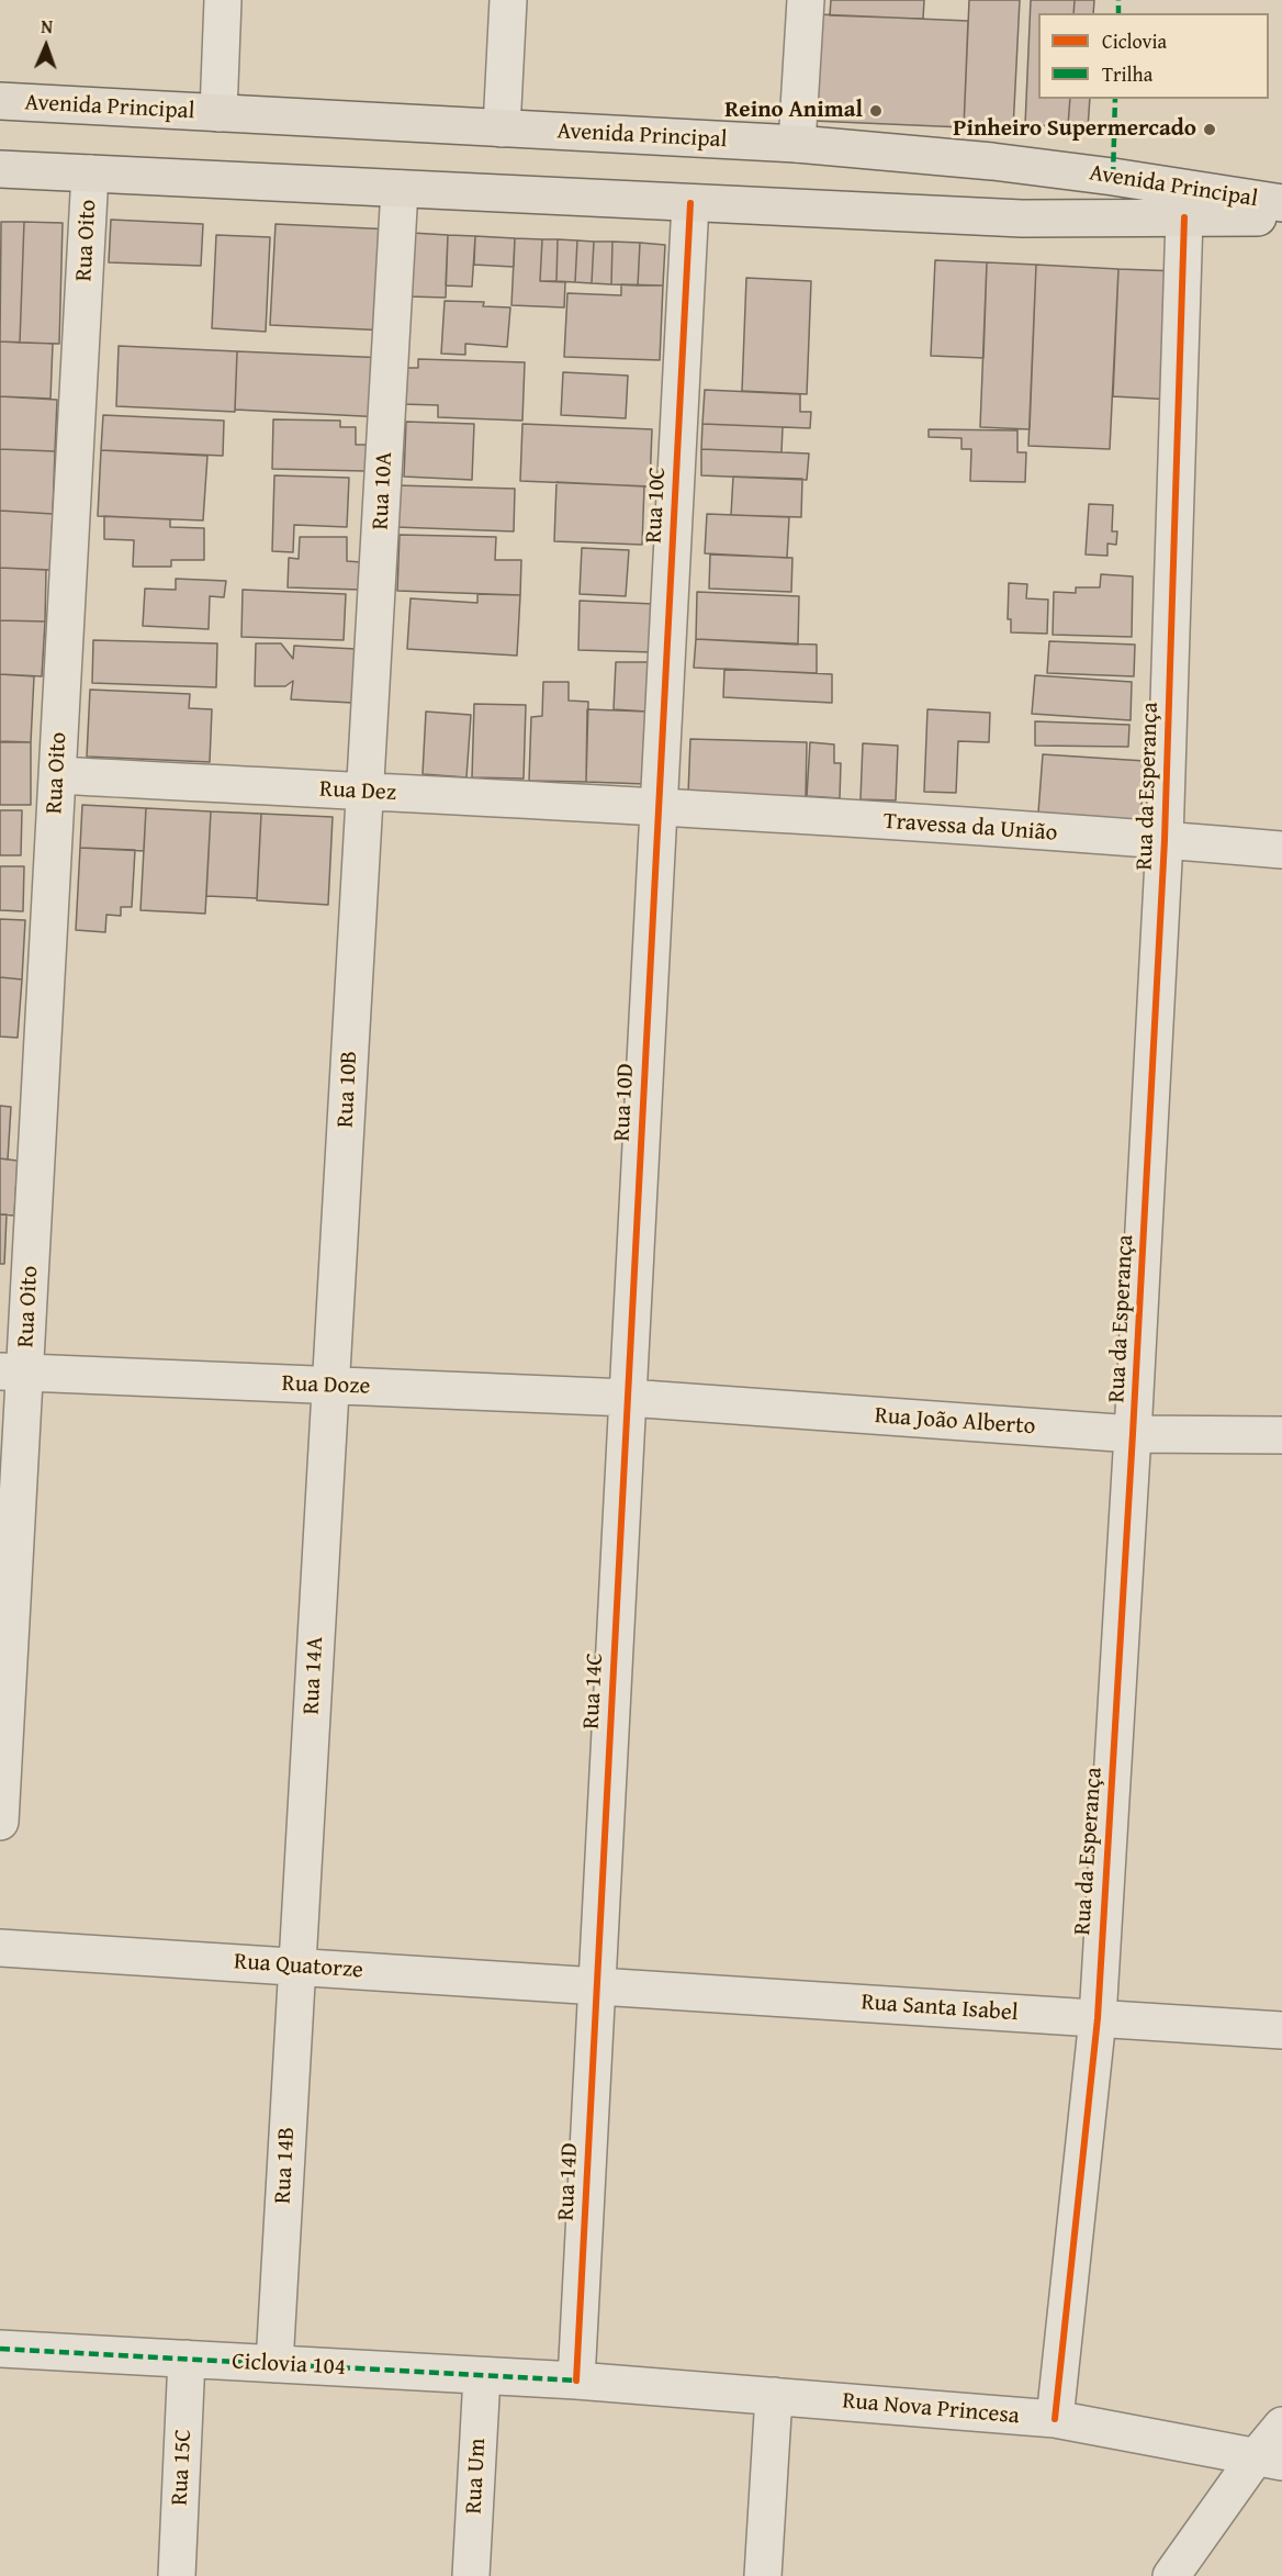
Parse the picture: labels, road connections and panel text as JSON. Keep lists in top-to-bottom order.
{
  "streets": {
    "main road": ["Avenida Principal"],
    "street": [
      "Rua Oito",
      "Rua 10A",
      "Rua 10C",
      "Rua da Esperança",
      "Rua Dez",
      "Travessa da União",
      "Rua 10B",
      "Rua 10D",
      "Rua Doze",
      "Rua João Alberto",
      "Rua 14A",
      "Rua 14C",
      "Rua Quatorze",
      "Rua Santa Isabel",
      "Rua 14B",
      "Rua 14D",
      "Ciclovia 104",
      "Rua Nova Princesa",
      "Rua 15C",
      "Rua Um"
    ]
  },
  "crossings": [
    ["Avenida Principal", "Rua Oito"],
    ["Avenida Principal", "Rua 10A"],
    ["Avenida Principal", "Rua 10C"],
    ["Avenida Principal", "Rua da Esperança"],
    ["Rua Oito", "Rua Dez"],
    ["Rua Oito", "Rua Doze"],
    ["Rua 10A", "Rua Dez"],
    ["Rua 10A", "Rua 10B"],
    ["Rua 10C", "Rua Dez"],
    ["Rua 10C", "Travessa da União"],
    ["Rua 10C", "Rua 10D"],
    ["Rua da Esperança", "Travessa da União"],
    ["Rua da Esperança", "Rua João Alberto"],
    ["Rua da Esperança", "Rua Santa Isabel"],
    ["Rua da Esperança", "Rua Nova Princesa"],
    ["Rua Dez", "Travessa da União"],
    ["Rua Dez", "Rua 10B"],
    ["Rua Dez", "Rua 10D"],
    ["Travessa da União", "Rua 10D"],
    ["Rua 10B", "Rua Doze"],
    ["Rua 10B", "Rua 14A"],
    ["Rua 10D", "Rua Doze"],
    ["Rua 10D", "Rua João Alberto"],
    ["Rua 10D", "Rua 14C"],
    ["Rua Doze", "Rua João Alberto"],
    ["Rua Doze", "Rua 14A"],
    ["Rua Doze", "Rua 14C"],
    ["Rua João Alberto", "Rua 14C"],
    ["Rua 14A", "Rua Quatorze"],
    ["Rua 14A", "Rua 14B"],
    ["Rua 14C", "Rua Quatorze"],
    ["Rua 14C", "Rua Santa Isabel"],
    ["Rua 14C", "Rua 14D"],
    ["Rua Quatorze", "Rua Santa Isabel"],
    ["Rua Quatorze", "Rua 14B"],
    ["Rua Quatorze", "Rua 14D"],
    ["Rua Santa Isabel", "Rua 14D"],
    ["Rua 14B", "Ciclovia 104"],
    ["Rua 14D", "Ciclovia 104"],
    ["Rua 14D", "Rua Nova Princesa"],
    ["Ciclovia 104", "Rua Nova Princesa"],
    ["Ciclovia 104", "Rua 15C"],
    ["Ciclovia 104", "Rua Um"]
  ],
  "places": ["Reino Animal", "Pinheiro Supermercado"],
  "legend": ["Ciclovia", "Trilha"],
  "north": "top"
}
